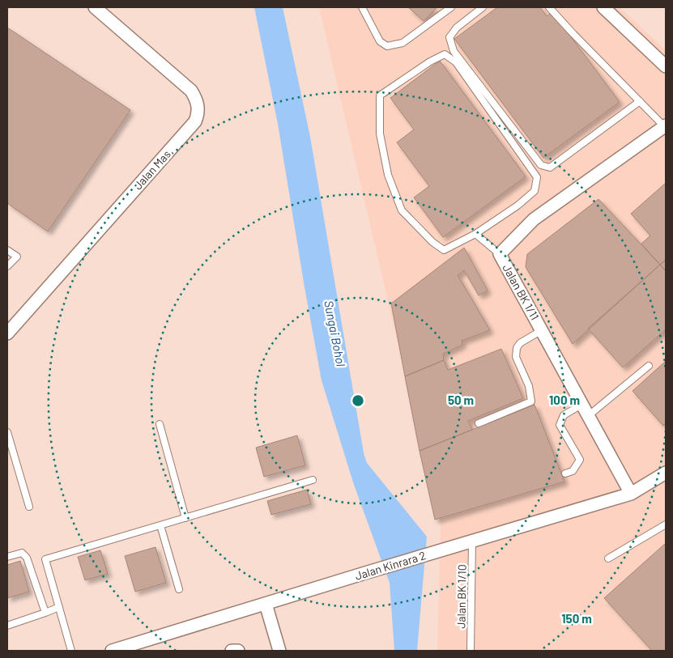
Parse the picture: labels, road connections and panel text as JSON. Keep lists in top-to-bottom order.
{
  "streets": {
    "street": ["Jalan Mas", "Jalan BK 1/11", "Jalan Kinrara 2"],
    "lane": ["Jalan BK 1/10"]
  },
  "crossings": [
    ["Jalan BK 1/11", "Jalan Kinrara 2"],
    ["Jalan Kinrara 2", "Jalan BK 1/10"]
  ],
  "water": ["Sungai Bohol"],
  "rings": ["50 m", "100 m", "150 m"]
}
